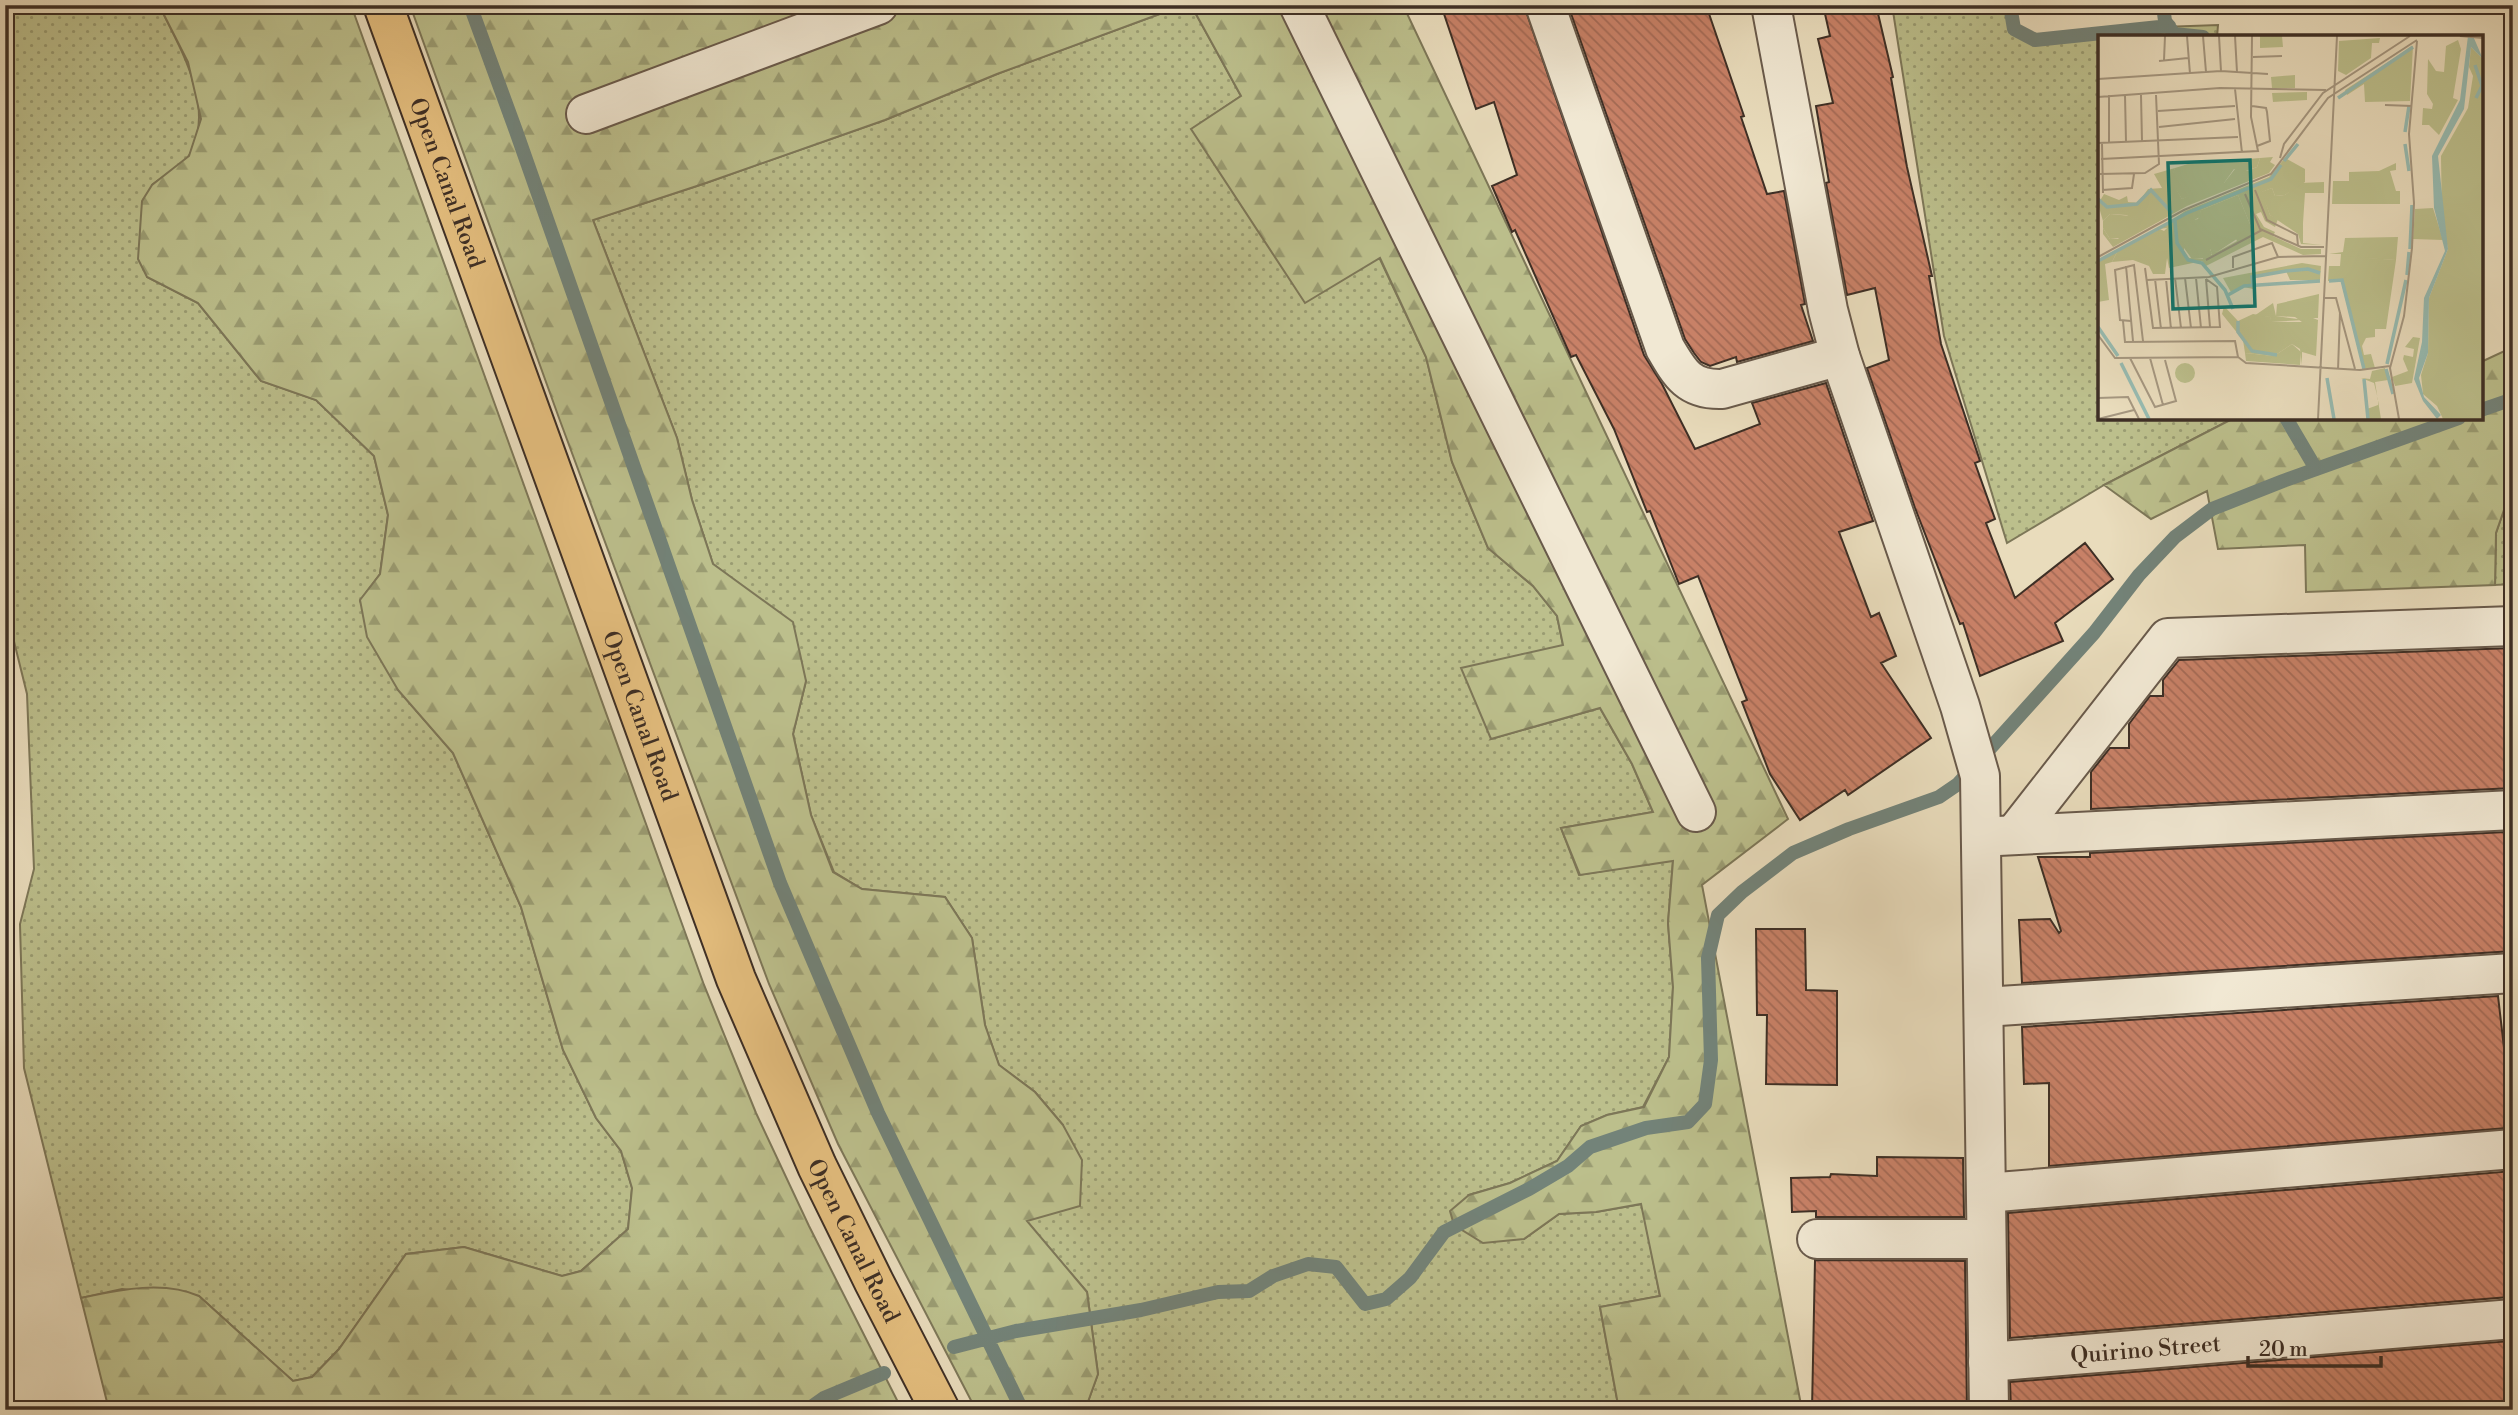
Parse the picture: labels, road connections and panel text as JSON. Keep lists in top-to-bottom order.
{
  "streets": {
    "main road": ["Open Canal Road"],
    "street": ["Quirino Street"]
  },
  "scale_bar": "20 m"
}
